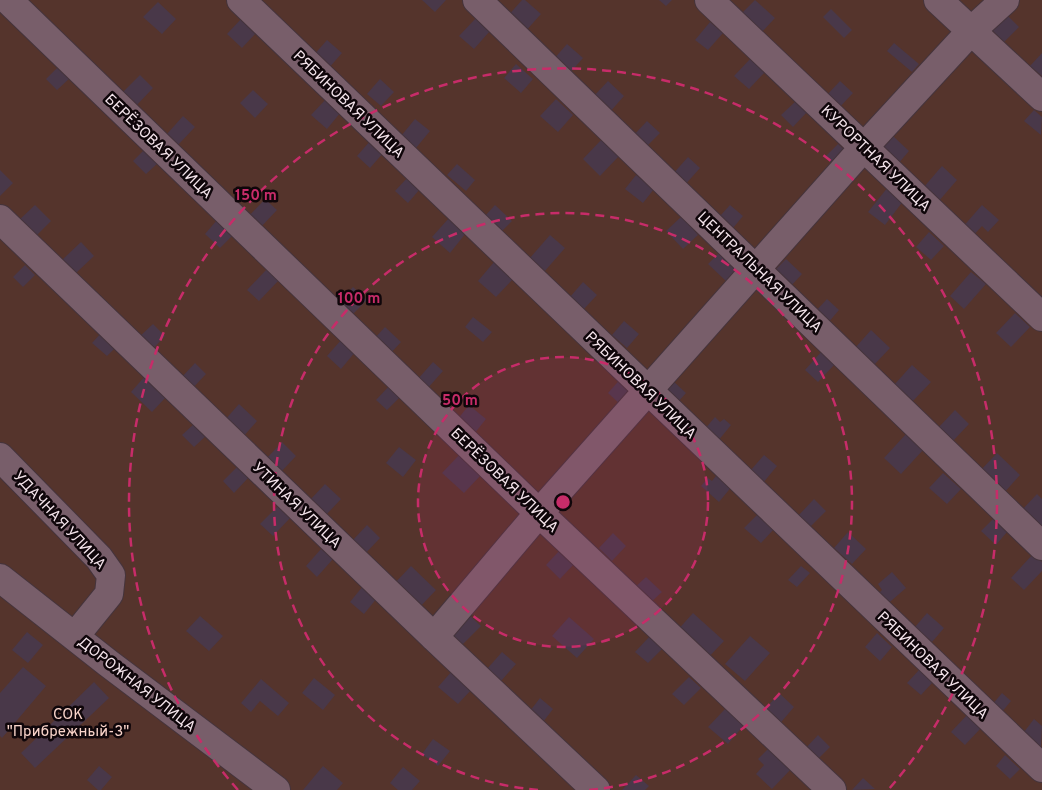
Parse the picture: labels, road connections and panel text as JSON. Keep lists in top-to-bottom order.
{
  "streets": {
    "street": [
      "РЯБИНОВАЯ УЛИЦА",
      "БЕРЁЗОВАЯ УЛИЦА",
      "КУРОРТНАЯ УЛИЦА",
      "ЦЕНТРАЛЬНАЯ УЛИЦА",
      "УТИНАЯ УЛИЦА",
      "УДАЧНАЯ УЛИЦА",
      "ДОРОЖНАЯ УЛИЦА"
    ]
  },
  "crossings": [
    ["УДАЧНАЯ УЛИЦА", "ДОРОЖНАЯ УЛИЦА"]
  ],
  "parks": ["СОК \"Прибрежный-3\""],
  "rings": ["150 m", "100 m", "50 m"]
}
